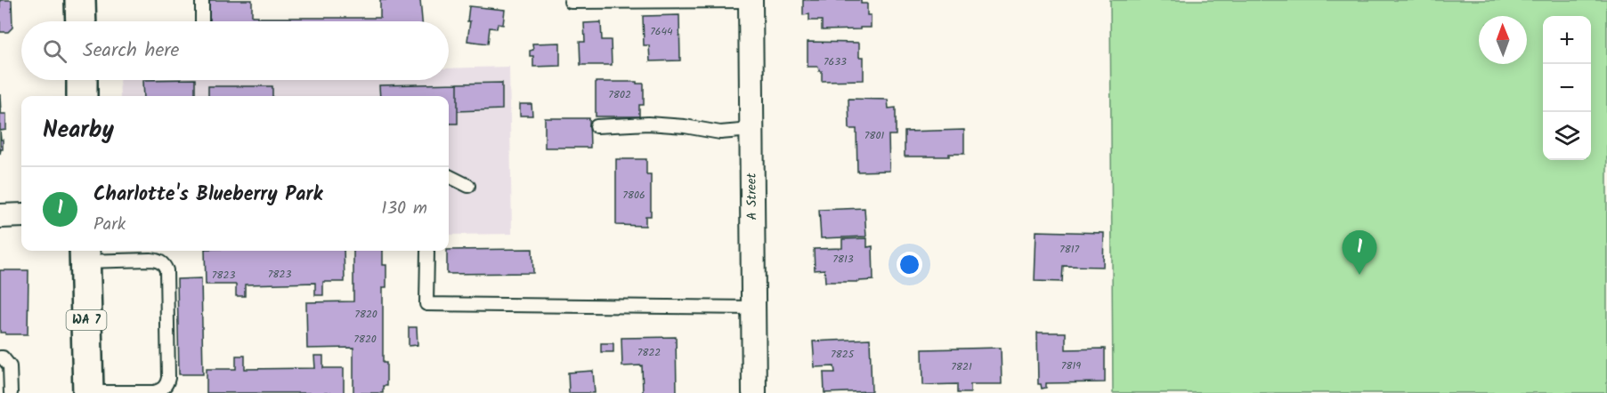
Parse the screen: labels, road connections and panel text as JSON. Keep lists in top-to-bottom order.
{
  "streets": {
    "main road": ["WA 7"],
    "street": ["A Street"]
  },
  "house_numbers": [
    "7644",
    "7633",
    "7802",
    "7801",
    "7806",
    "7817",
    "7813",
    "7823",
    "7823",
    "7820",
    "7820",
    "7822",
    "7825",
    "7819",
    "7821"
  ],
  "north": "top",
  "page": {
    "map_buttons": ["+", "−"],
    "search": "Search here",
    "heading": "Nearby",
    "list": [
      {
        "mark": "1",
        "name": "Charlotte's Blueberry Park",
        "note": "Park",
        "value": "130 m"
      }
    ],
    "pins": "1"
  }
}
